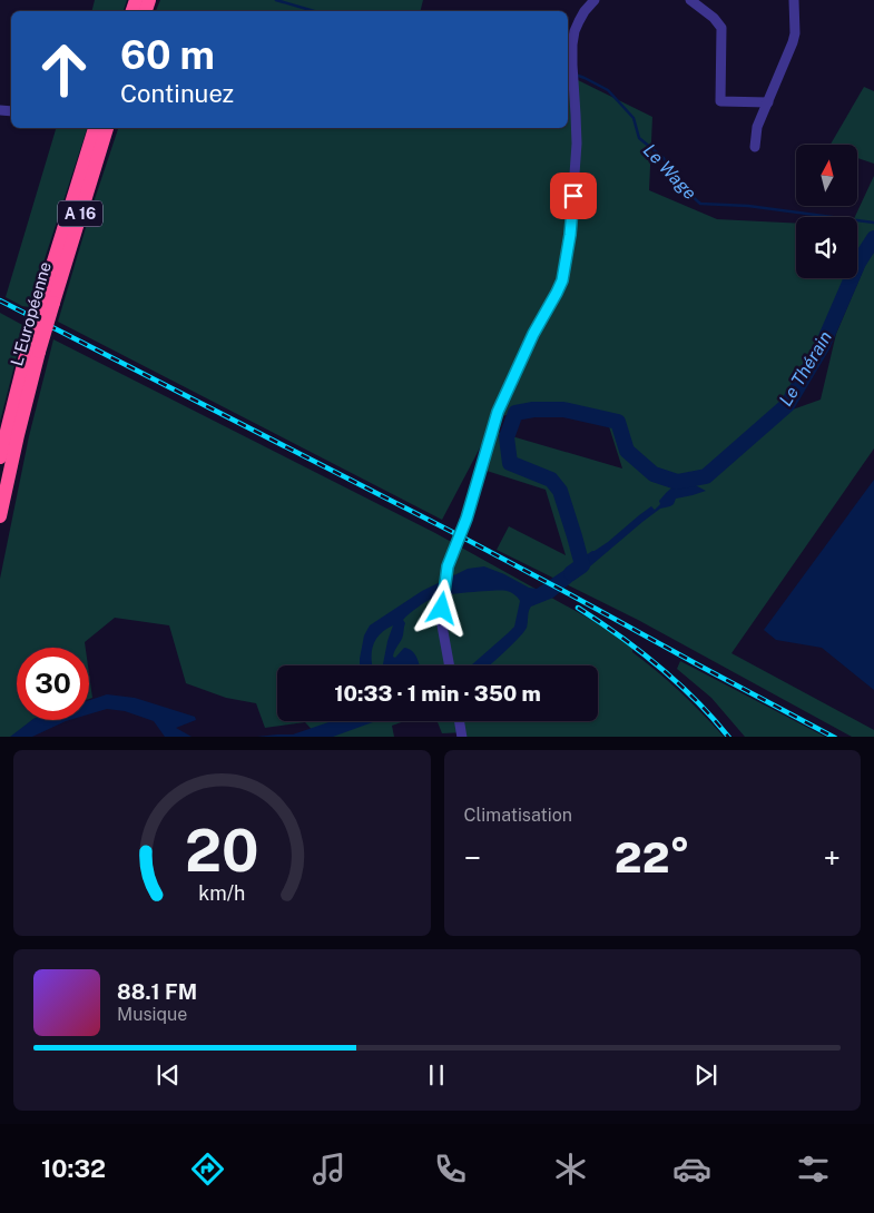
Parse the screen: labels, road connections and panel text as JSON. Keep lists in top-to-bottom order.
{
  "streets": {
    "highway": ["A 16", "L'Européenne"]
  },
  "water": ["Le Wage", "Le Thérain"],
  "north": "top",
  "page": {
    "turn": ["60 m", "Continuez"],
    "limit": "30",
    "trip": "10:33 · 1 min · 350 m",
    "tile": "Climatisation",
    "heat": ["−", "22°", "+"],
    "song": ["88.1 FM", "Musique"],
    "tabs": "10:32",
    "gauge": ["20", "km/h"]
  }
}
